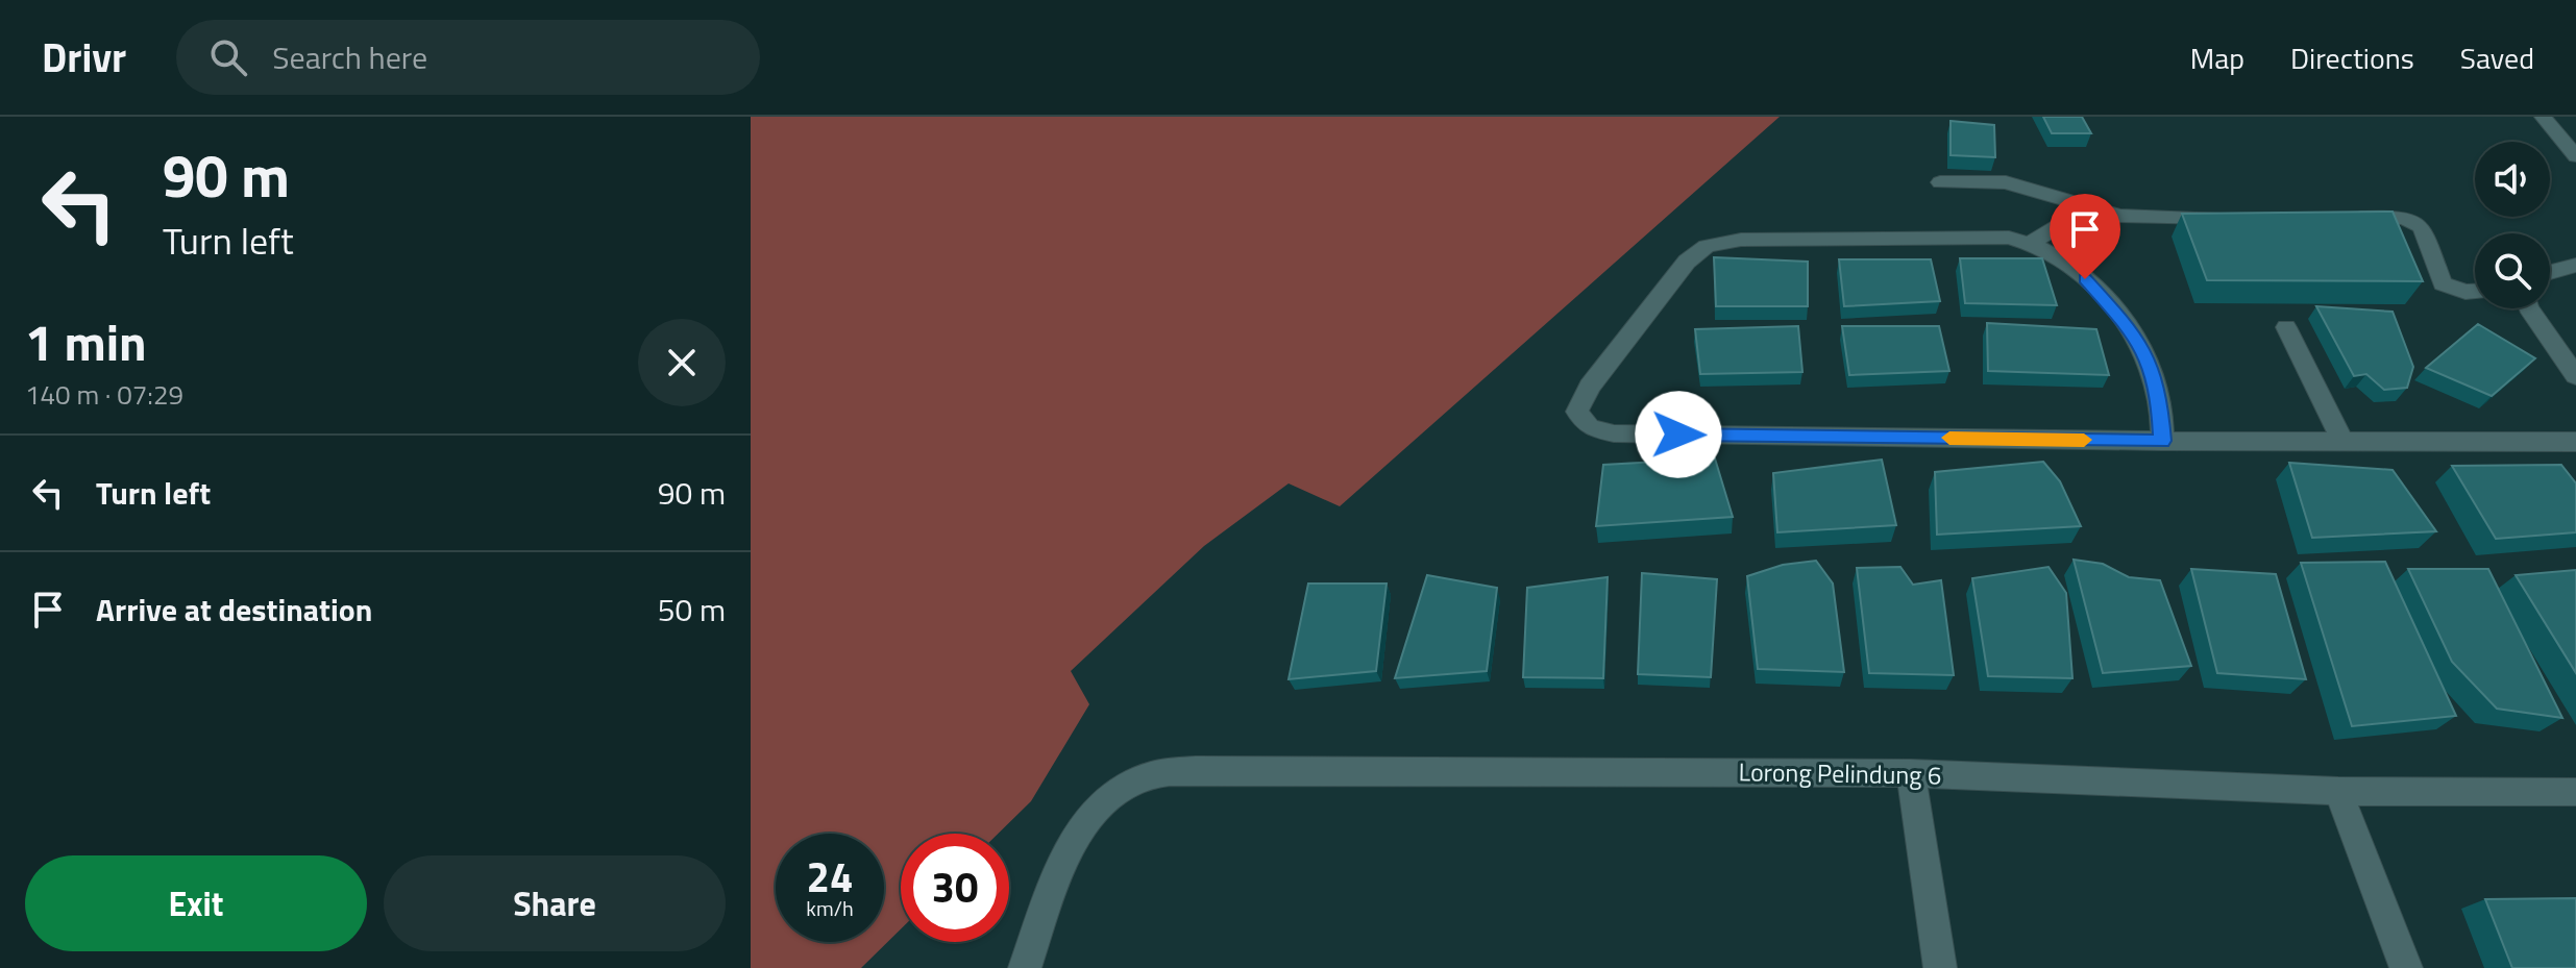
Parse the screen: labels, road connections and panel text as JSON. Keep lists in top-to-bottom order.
{
  "streets": {
    "street": ["Lorong Pelindung 6"]
  },
  "page": {
    "header": "Drivr",
    "search": "Search here",
    "nav": ["Map", "Directions", "Saved"],
    "turn": ["90 m", "Turn left"],
    "heading": ["1 min", "140 m · 07:29"],
    "list": [
      {
        "name": "Turn left",
        "value": "90 m"
      },
      {
        "name": "Arrive at destination",
        "value": "50 m"
      }
    ],
    "speed": "24 km/h",
    "limit": "30",
    "buttons": ["Exit", "Share"]
  }
}
